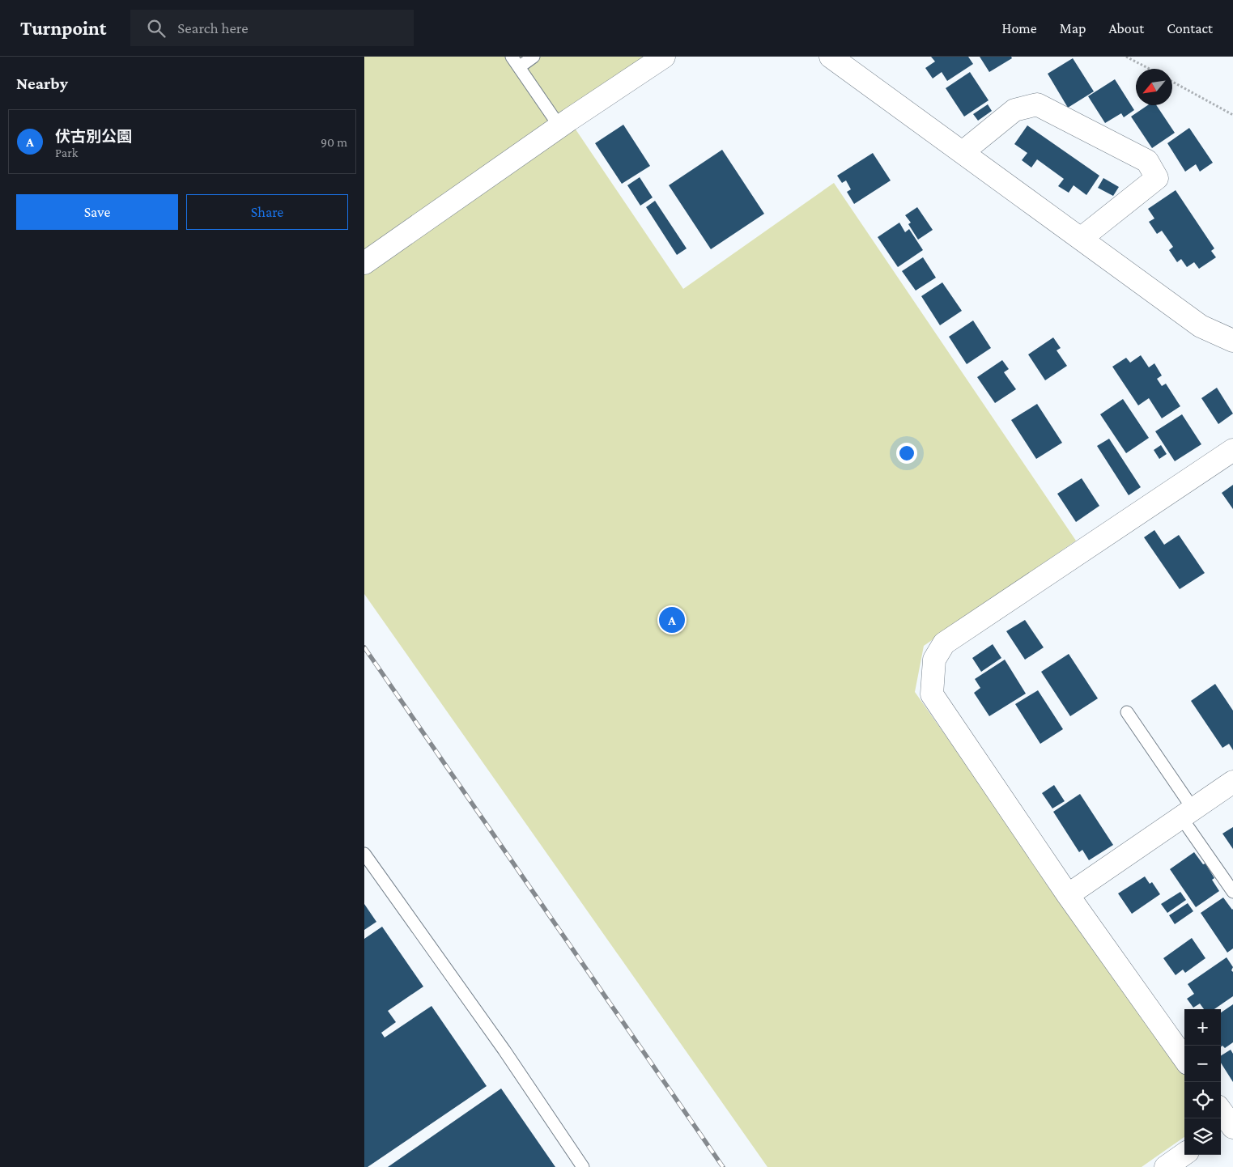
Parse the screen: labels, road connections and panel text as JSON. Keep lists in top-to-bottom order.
{
  "north": "bottom left",
  "page": {
    "header": "Turnpoint",
    "search": "Search here",
    "nav": [
      "Home",
      "Map",
      "About",
      "Contact"
    ],
    "heading": "Nearby",
    "list": [
      {
        "mark": "A",
        "name": "伏古別公園",
        "note": "Park",
        "value": "90 m"
      }
    ],
    "buttons": ["Save", "Share"],
    "pins": "A",
    "map_buttons": ["+", "−"]
  }
}
